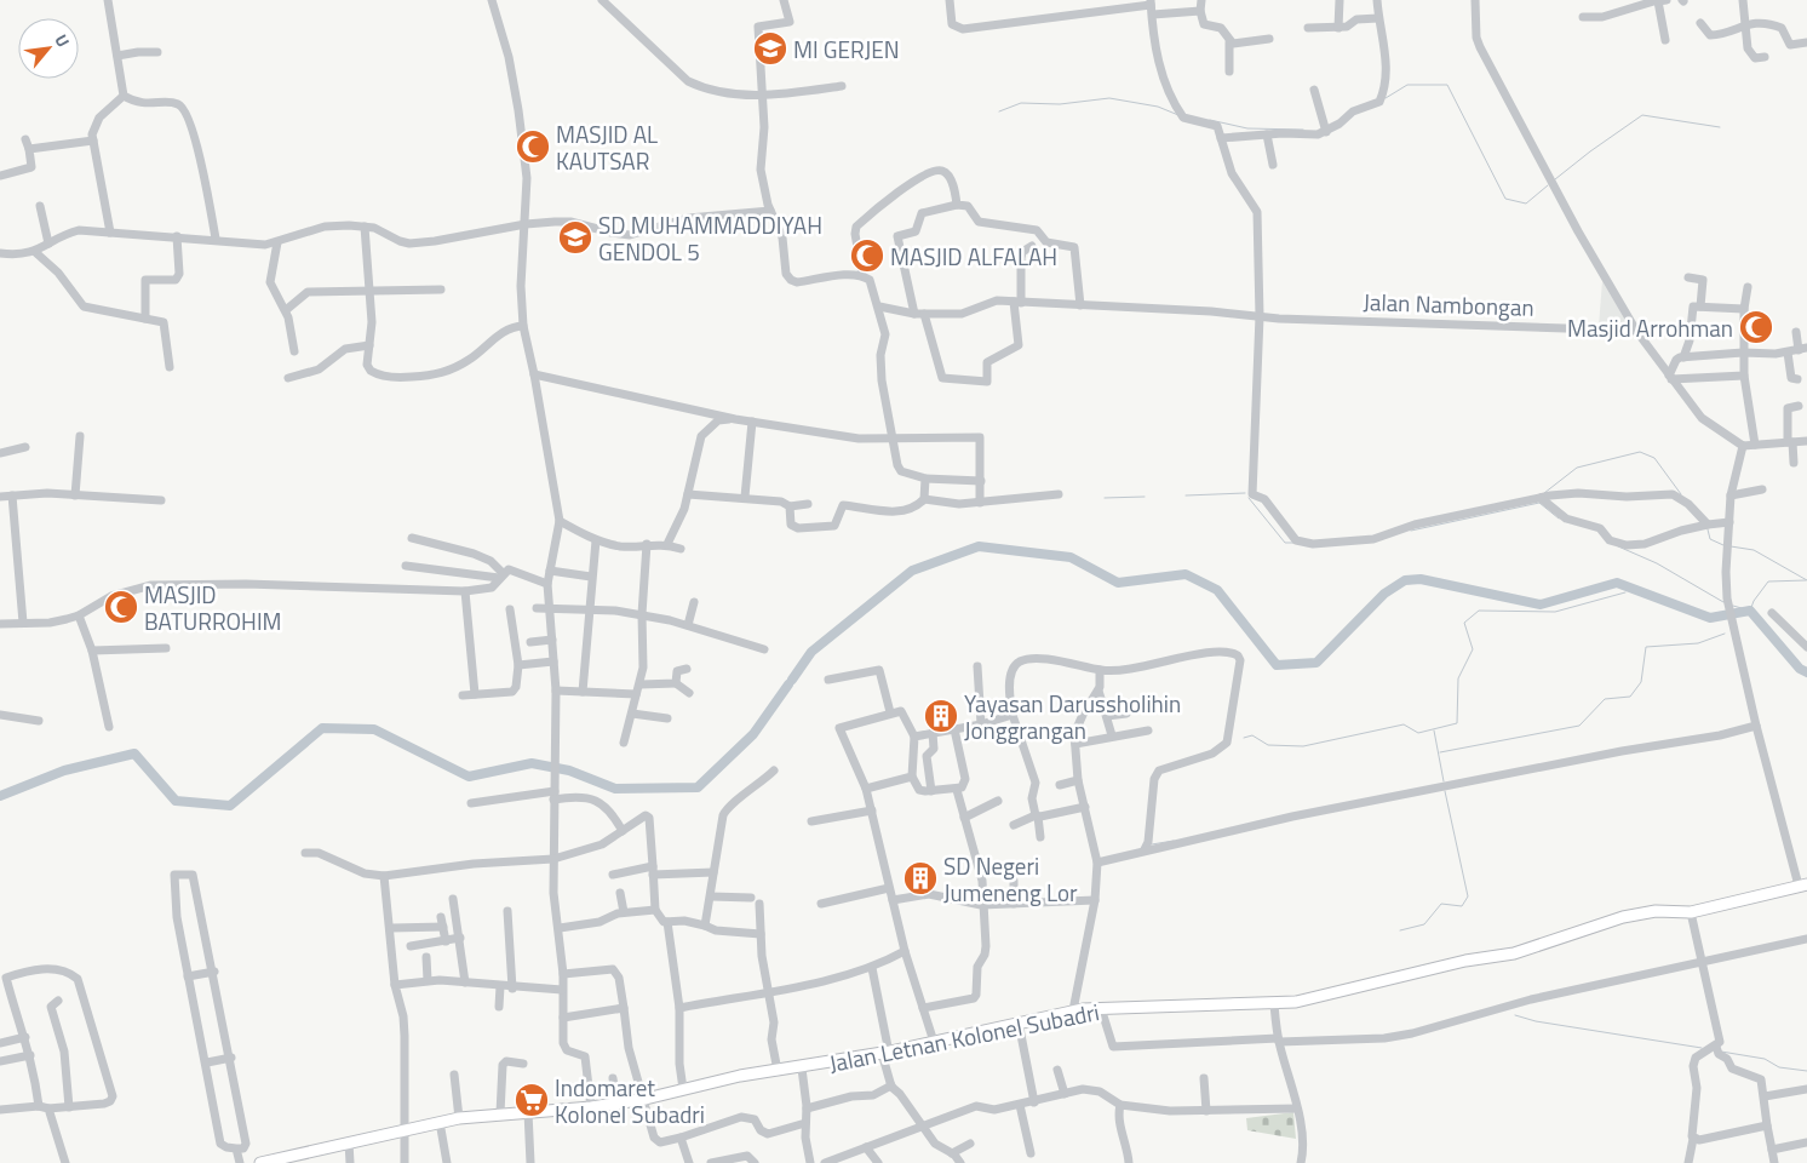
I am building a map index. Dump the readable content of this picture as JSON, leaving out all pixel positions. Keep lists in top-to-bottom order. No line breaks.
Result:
{"streets":{"main road":["Jalan Letnan Kolonel Subadri"],"street":["Jalan Nambongan"]},"places":{"school or university":["MI GERJEN","SD MUHAMMADDIYAH GENDOL 5"],"mosque":["MASJID AL KAUTSAR","MASJID ALFALAH","Masjid Arrohman","MASJID BATURROHIM"],"building":["Yayasan Darussholihin Jonggrangan","SD Negeri Jumeneng Lor"],"supermarket":["Indomaret Kolonel Subadri"]},"north":"top right"}
